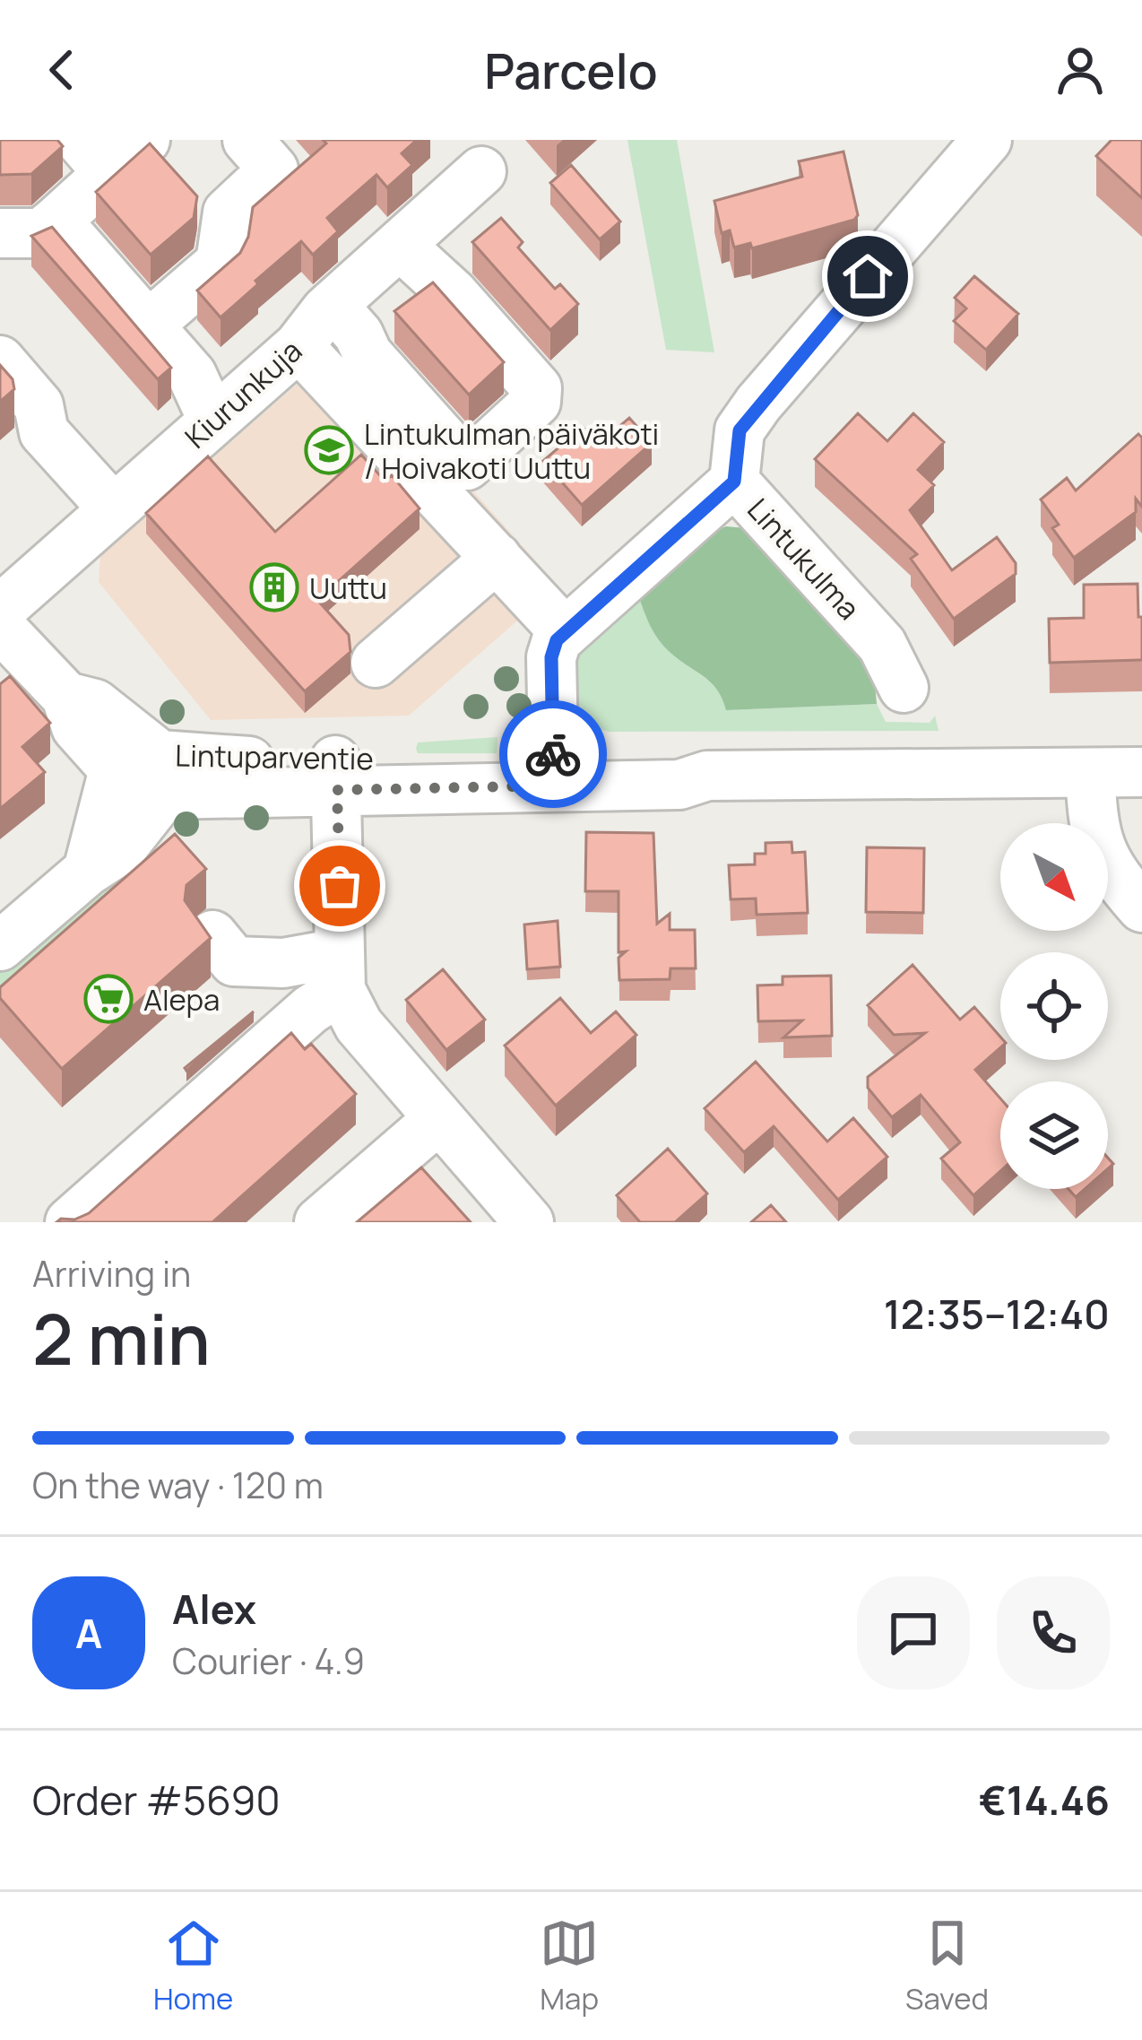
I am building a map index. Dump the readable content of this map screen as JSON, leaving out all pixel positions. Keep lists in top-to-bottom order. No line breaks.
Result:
{"streets":{"street":["Kiurunkuja","Lintukulma","Lintuparventie"]},"places":{"school or university":["Lintukulman päiväkoti / Hoivakoti Uuttu"],"building":["Uuttu"],"supermarket":["Alepa"]},"north":"bottom right","page":{"header":"Parcelo","heading":["2 min","Arriving in","12:35–12:40"],"panel":["Alex","Courier · 4.9","Order #5690","€14.46"],"bar":"On the way · 120 m","round":"A","tabs":["Home","Map","Saved"]}}
